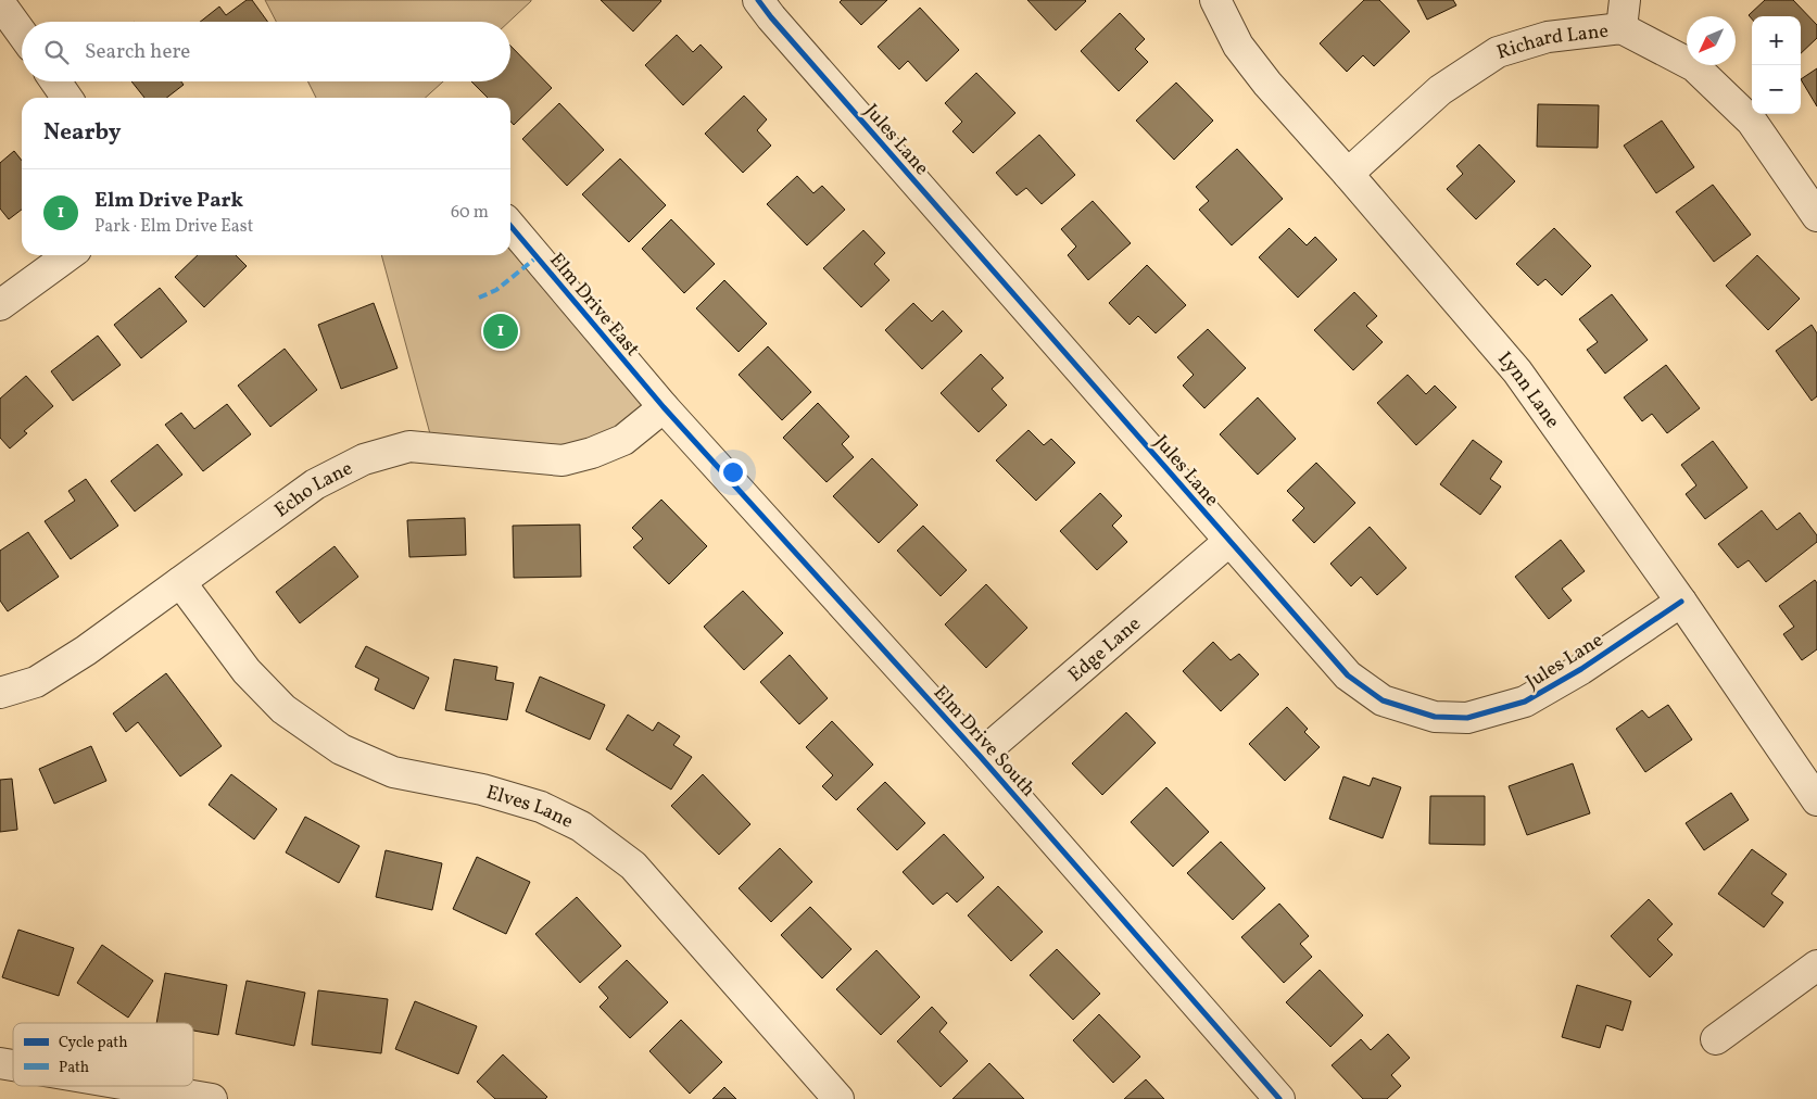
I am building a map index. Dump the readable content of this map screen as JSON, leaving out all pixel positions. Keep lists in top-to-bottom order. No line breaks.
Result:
{"streets":{"street":["Richard Lane","Jules Lane","Elm Drive East","Lynn Lane","Echo Lane","Edge Lane","Elm Drive South","Elves Lane"]},"crossings":[["Richard Lane","Lynn Lane"],["Jules Lane","Lynn Lane"],["Jules Lane","Edge Lane"],["Elm Drive East","Echo Lane"],["Elm Drive East","Elm Drive South"],["Echo Lane","Elm Drive South"],["Echo Lane","Elves Lane"],["Edge Lane","Elm Drive South"]],"legend":["Cycle path","Path"],"north":"bottom left","page":{"map_buttons":["+","−"],"search":"Search here","heading":"Nearby","list":[{"mark":"1","name":"Elm Drive Park","note":"Park · Elm Drive East","value":"60 m"}],"pins":"1"}}
